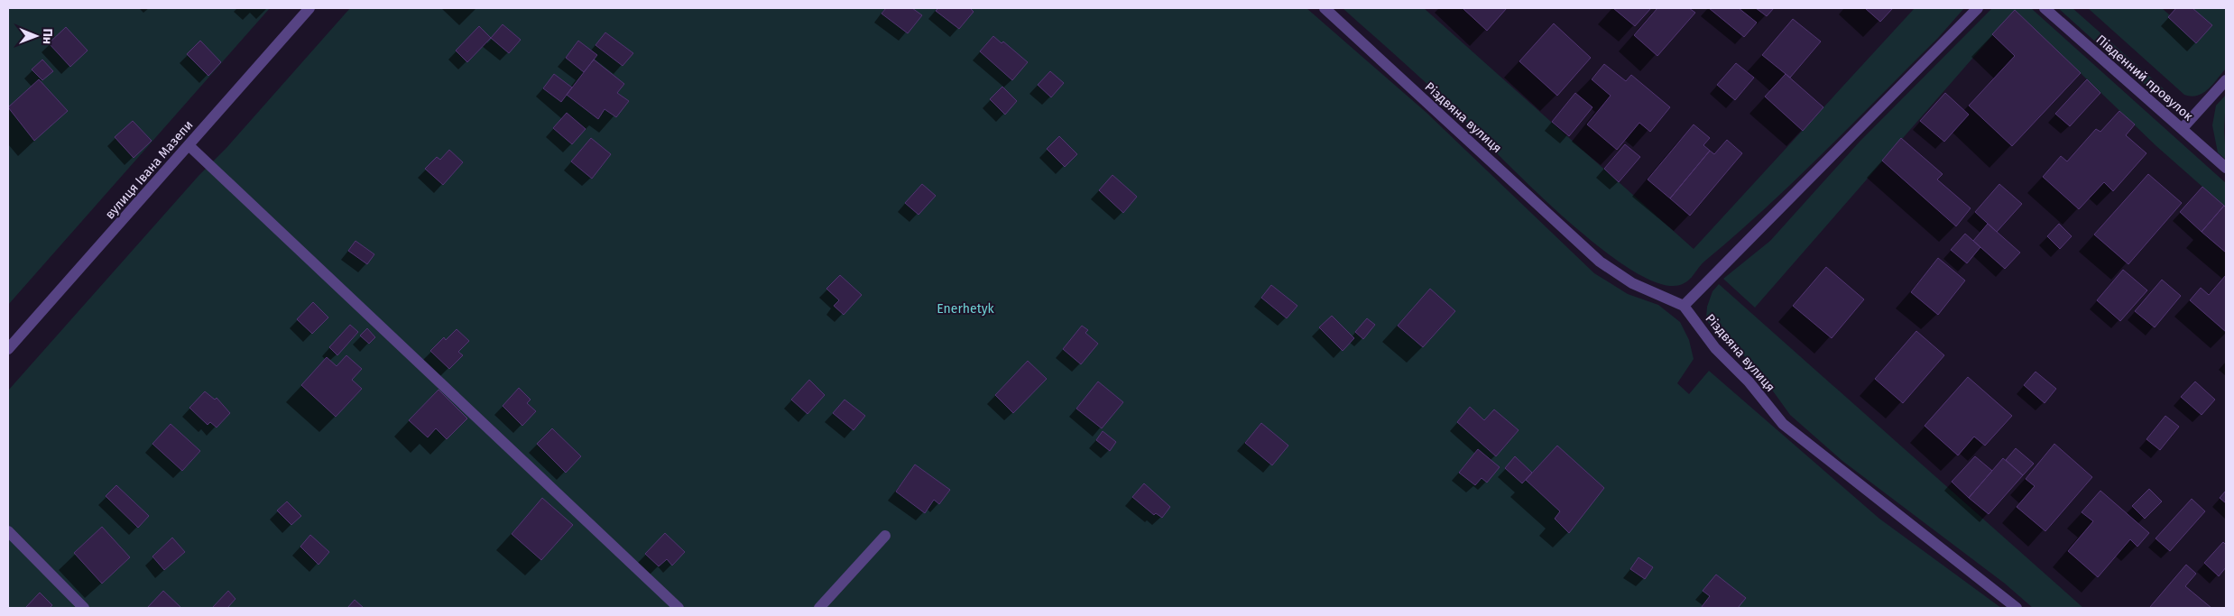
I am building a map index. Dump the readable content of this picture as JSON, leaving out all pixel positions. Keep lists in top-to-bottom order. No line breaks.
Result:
{"streets":{"street":["Південний провулок","Різдвяна вулиця","вулиця Івана Мазепи"]},"parks":["Enerhetyk"],"north":"right"}
